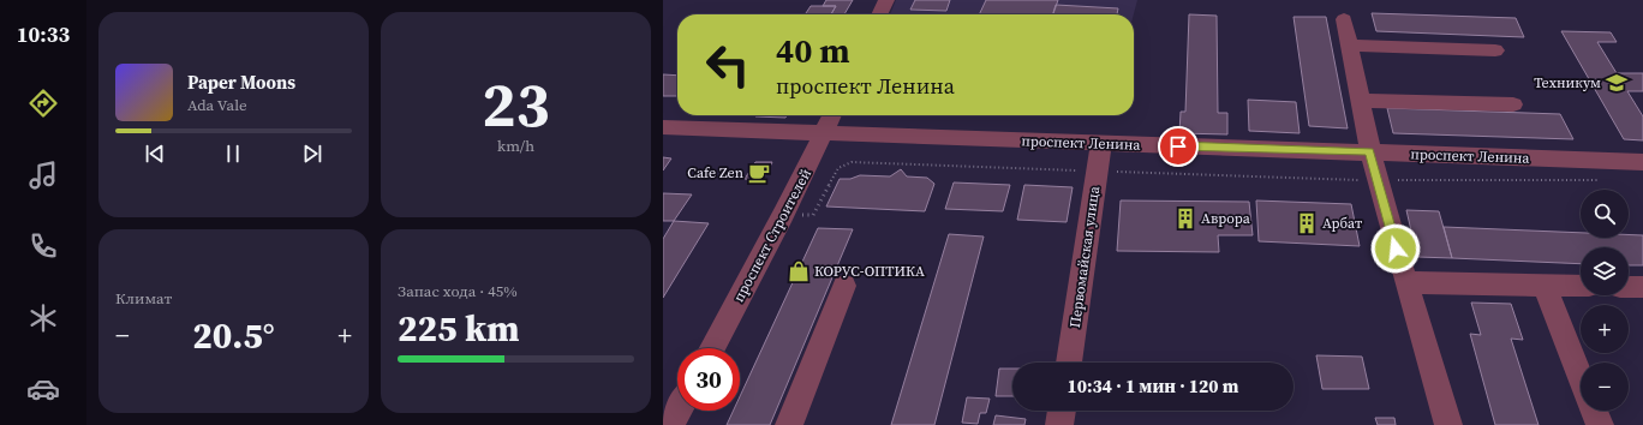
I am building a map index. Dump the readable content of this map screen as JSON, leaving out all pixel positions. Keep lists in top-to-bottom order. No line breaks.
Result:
{"streets":{"street":["проспект Ленина","проспект Строителей","Первомайская улица"]},"crossings":[["проспект Ленина","проспект Строителей"],["проспект Ленина","Первомайская улица"]],"places":{"school or university":["Техникум"],"cafe":["Cafe Zen"],"building":["Аврора","Арбат"],"shop":["КОРУС-ОПТИКА"]},"page":{"tabs":"10:33","tile":[["23","km/h"],"Климат",["Запас хода · 45%","225 km"]],"turn":["40 m","проспект Ленина"],"song":["Paper Moons","Ada Vale"],"map_buttons":["+","−"],"heat":["−","20.5°","+"],"limit":"30","trip":"10:34 · 1 мин · 120 m"}}
